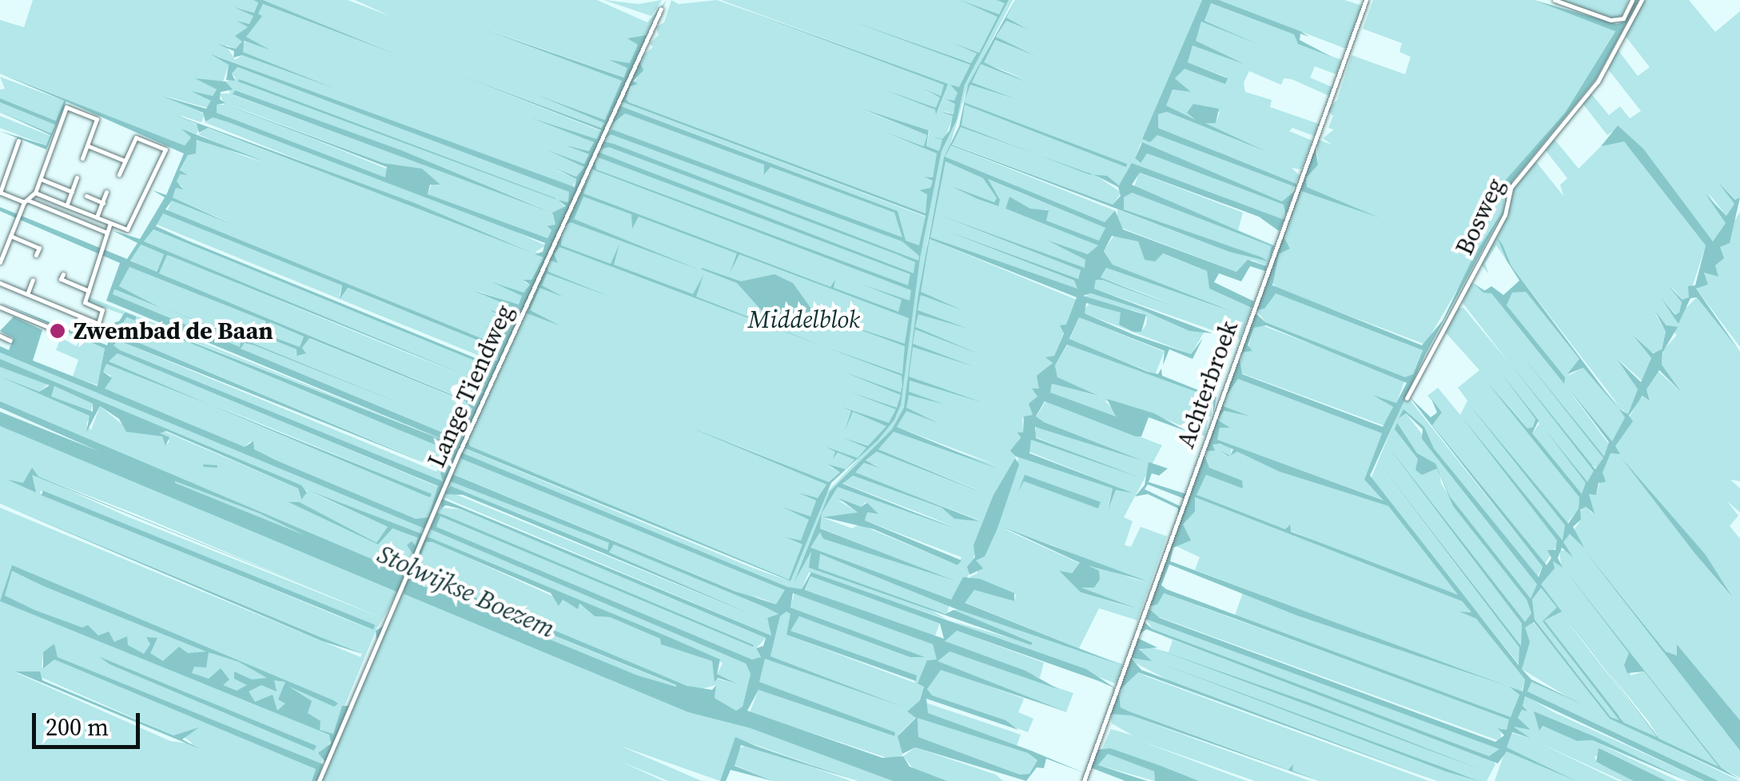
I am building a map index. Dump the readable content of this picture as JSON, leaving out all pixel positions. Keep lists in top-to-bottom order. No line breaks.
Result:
{"streets":{"street":["Bosweg","Achterbroek","Lange Tiendweg"]},"water":["Stolwijkse Boezem"],"parks":["Middelblok"],"places":["Zwembad de Baan"],"scale_bar":"200 m"}
